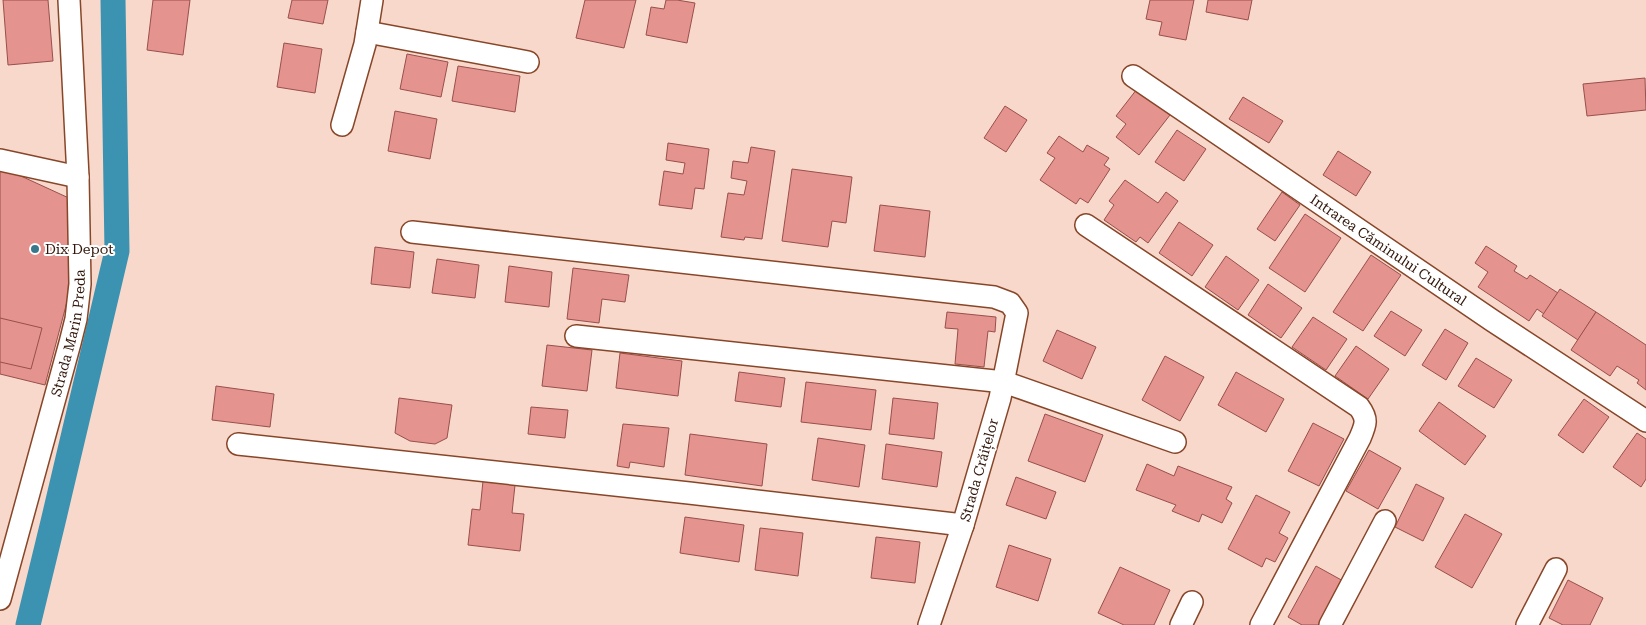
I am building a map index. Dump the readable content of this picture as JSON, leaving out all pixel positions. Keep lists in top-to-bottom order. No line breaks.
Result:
{"streets":{"street":["Intrarea Căminului Cultural","Strada Marin Preda","Strada Crăițelor"]},"places":["Dix Depot"]}
